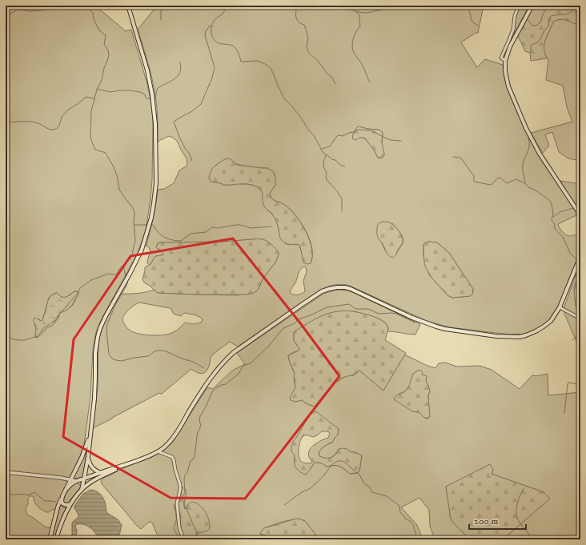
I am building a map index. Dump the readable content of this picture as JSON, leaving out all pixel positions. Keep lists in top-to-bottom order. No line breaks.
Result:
{"scale_bar":"200 m"}
